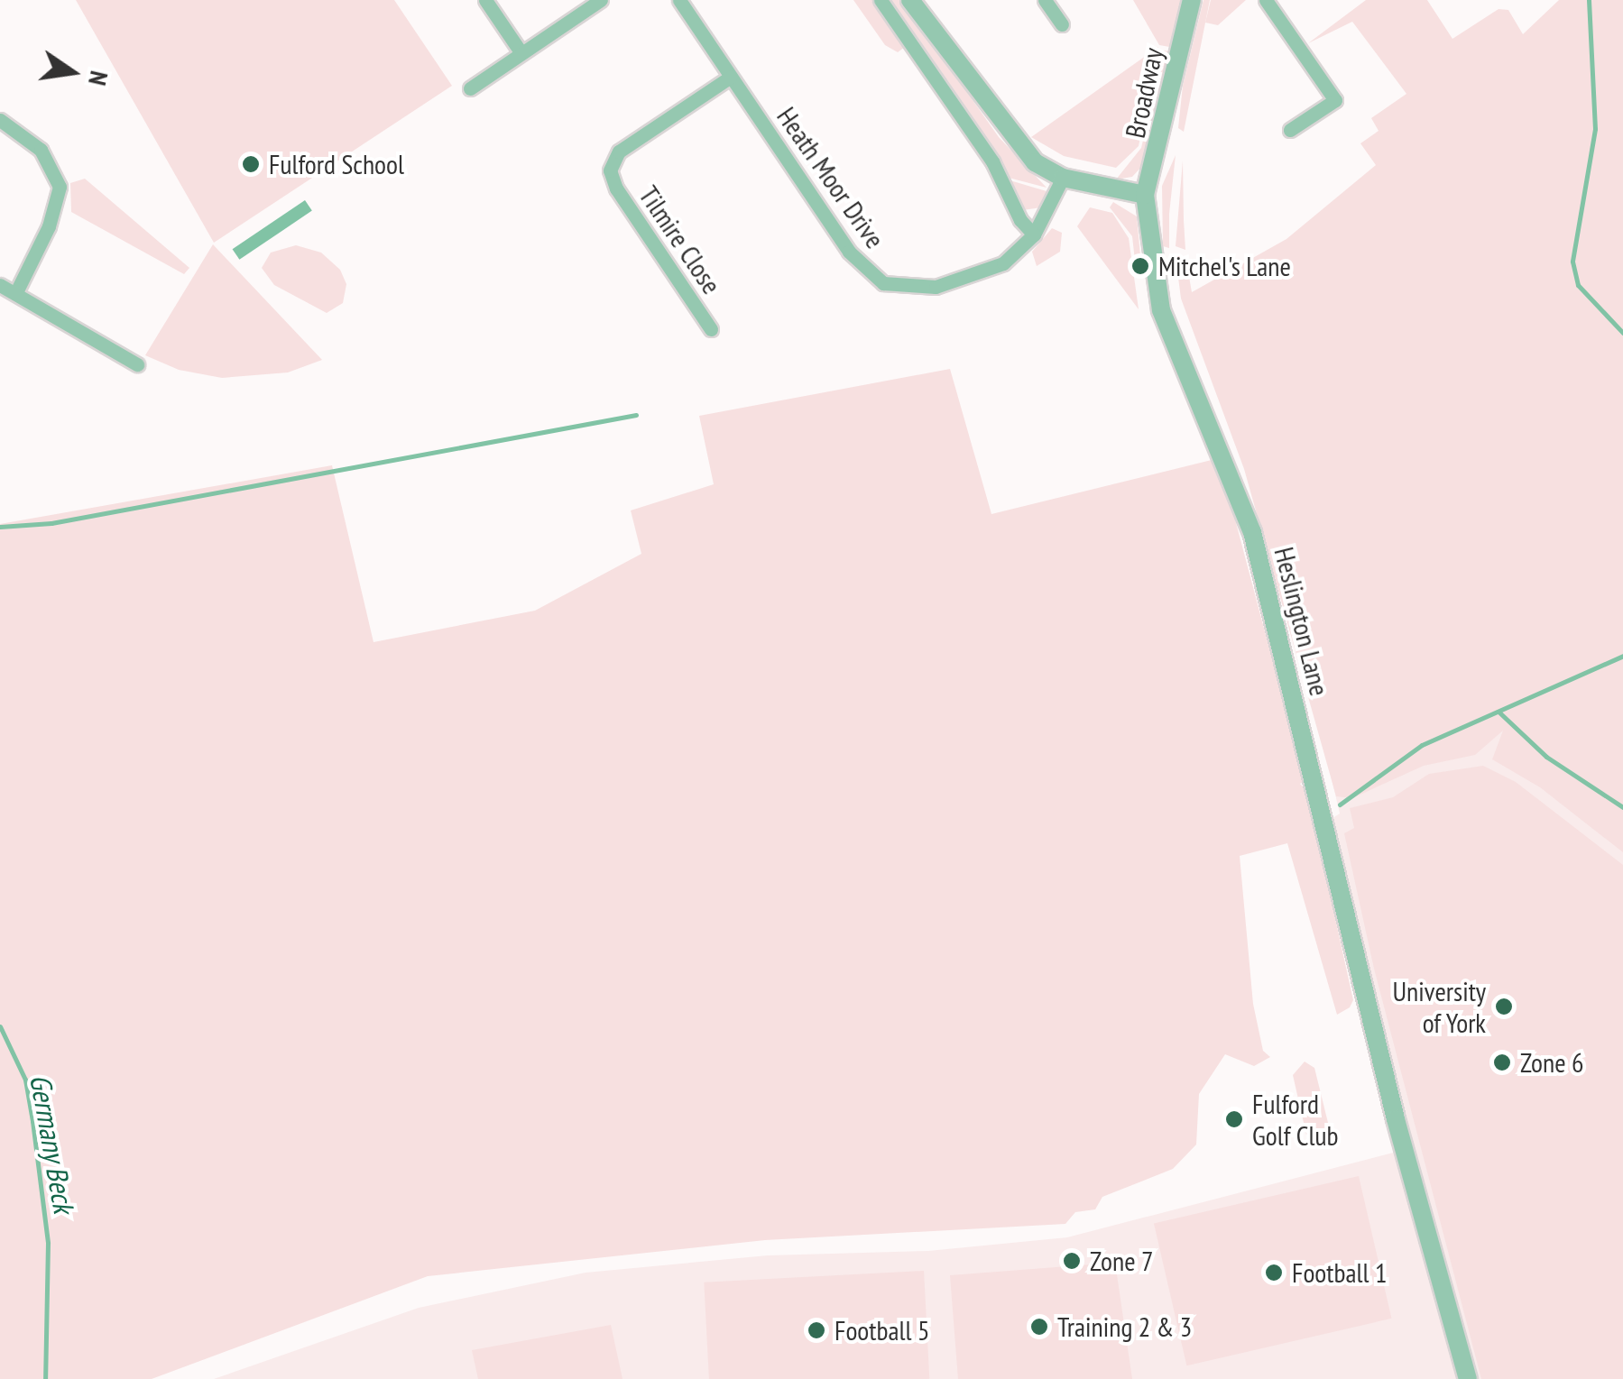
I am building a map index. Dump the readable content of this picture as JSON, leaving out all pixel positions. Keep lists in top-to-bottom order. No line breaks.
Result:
{"streets":{"street":["Broadway","Heath Moor Drive","Tilmire Close","Heslington Lane"]},"crossings":[["Broadway","Heslington Lane"],["Heath Moor Drive","Tilmire Close"]],"water":["Germany Beck"],"places":["Fulford School","Mitchel's Lane","University of York","Zone 6","Fulford Golf Club","Zone 7","Football 1","Training 2 & 3","Football 5"],"north":"right"}
